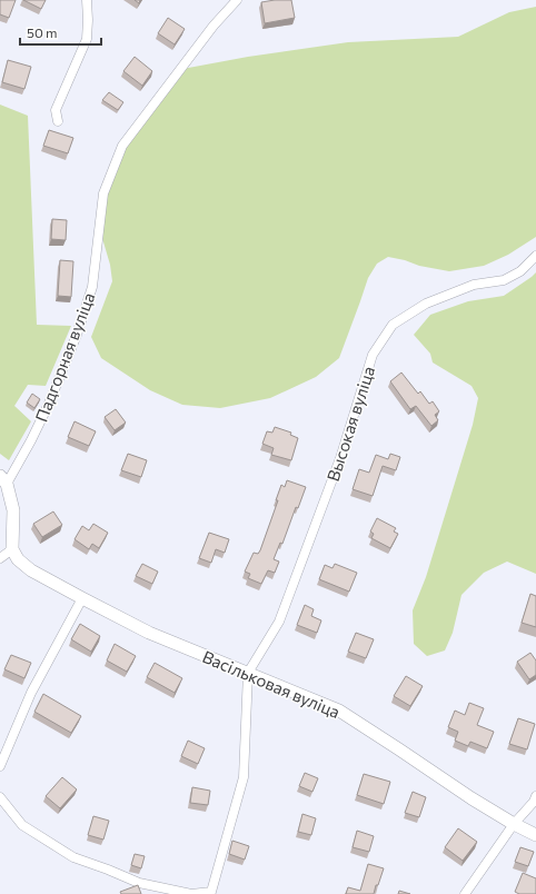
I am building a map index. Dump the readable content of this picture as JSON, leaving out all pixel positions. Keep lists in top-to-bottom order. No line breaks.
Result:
{"streets":{"street":["Падгорная вуліца","Высокая вуліца","Васільковая вуліца"]},"crossings":[["Высокая вуліца","Васільковая вуліца"]],"scale_bar":"50 m"}
